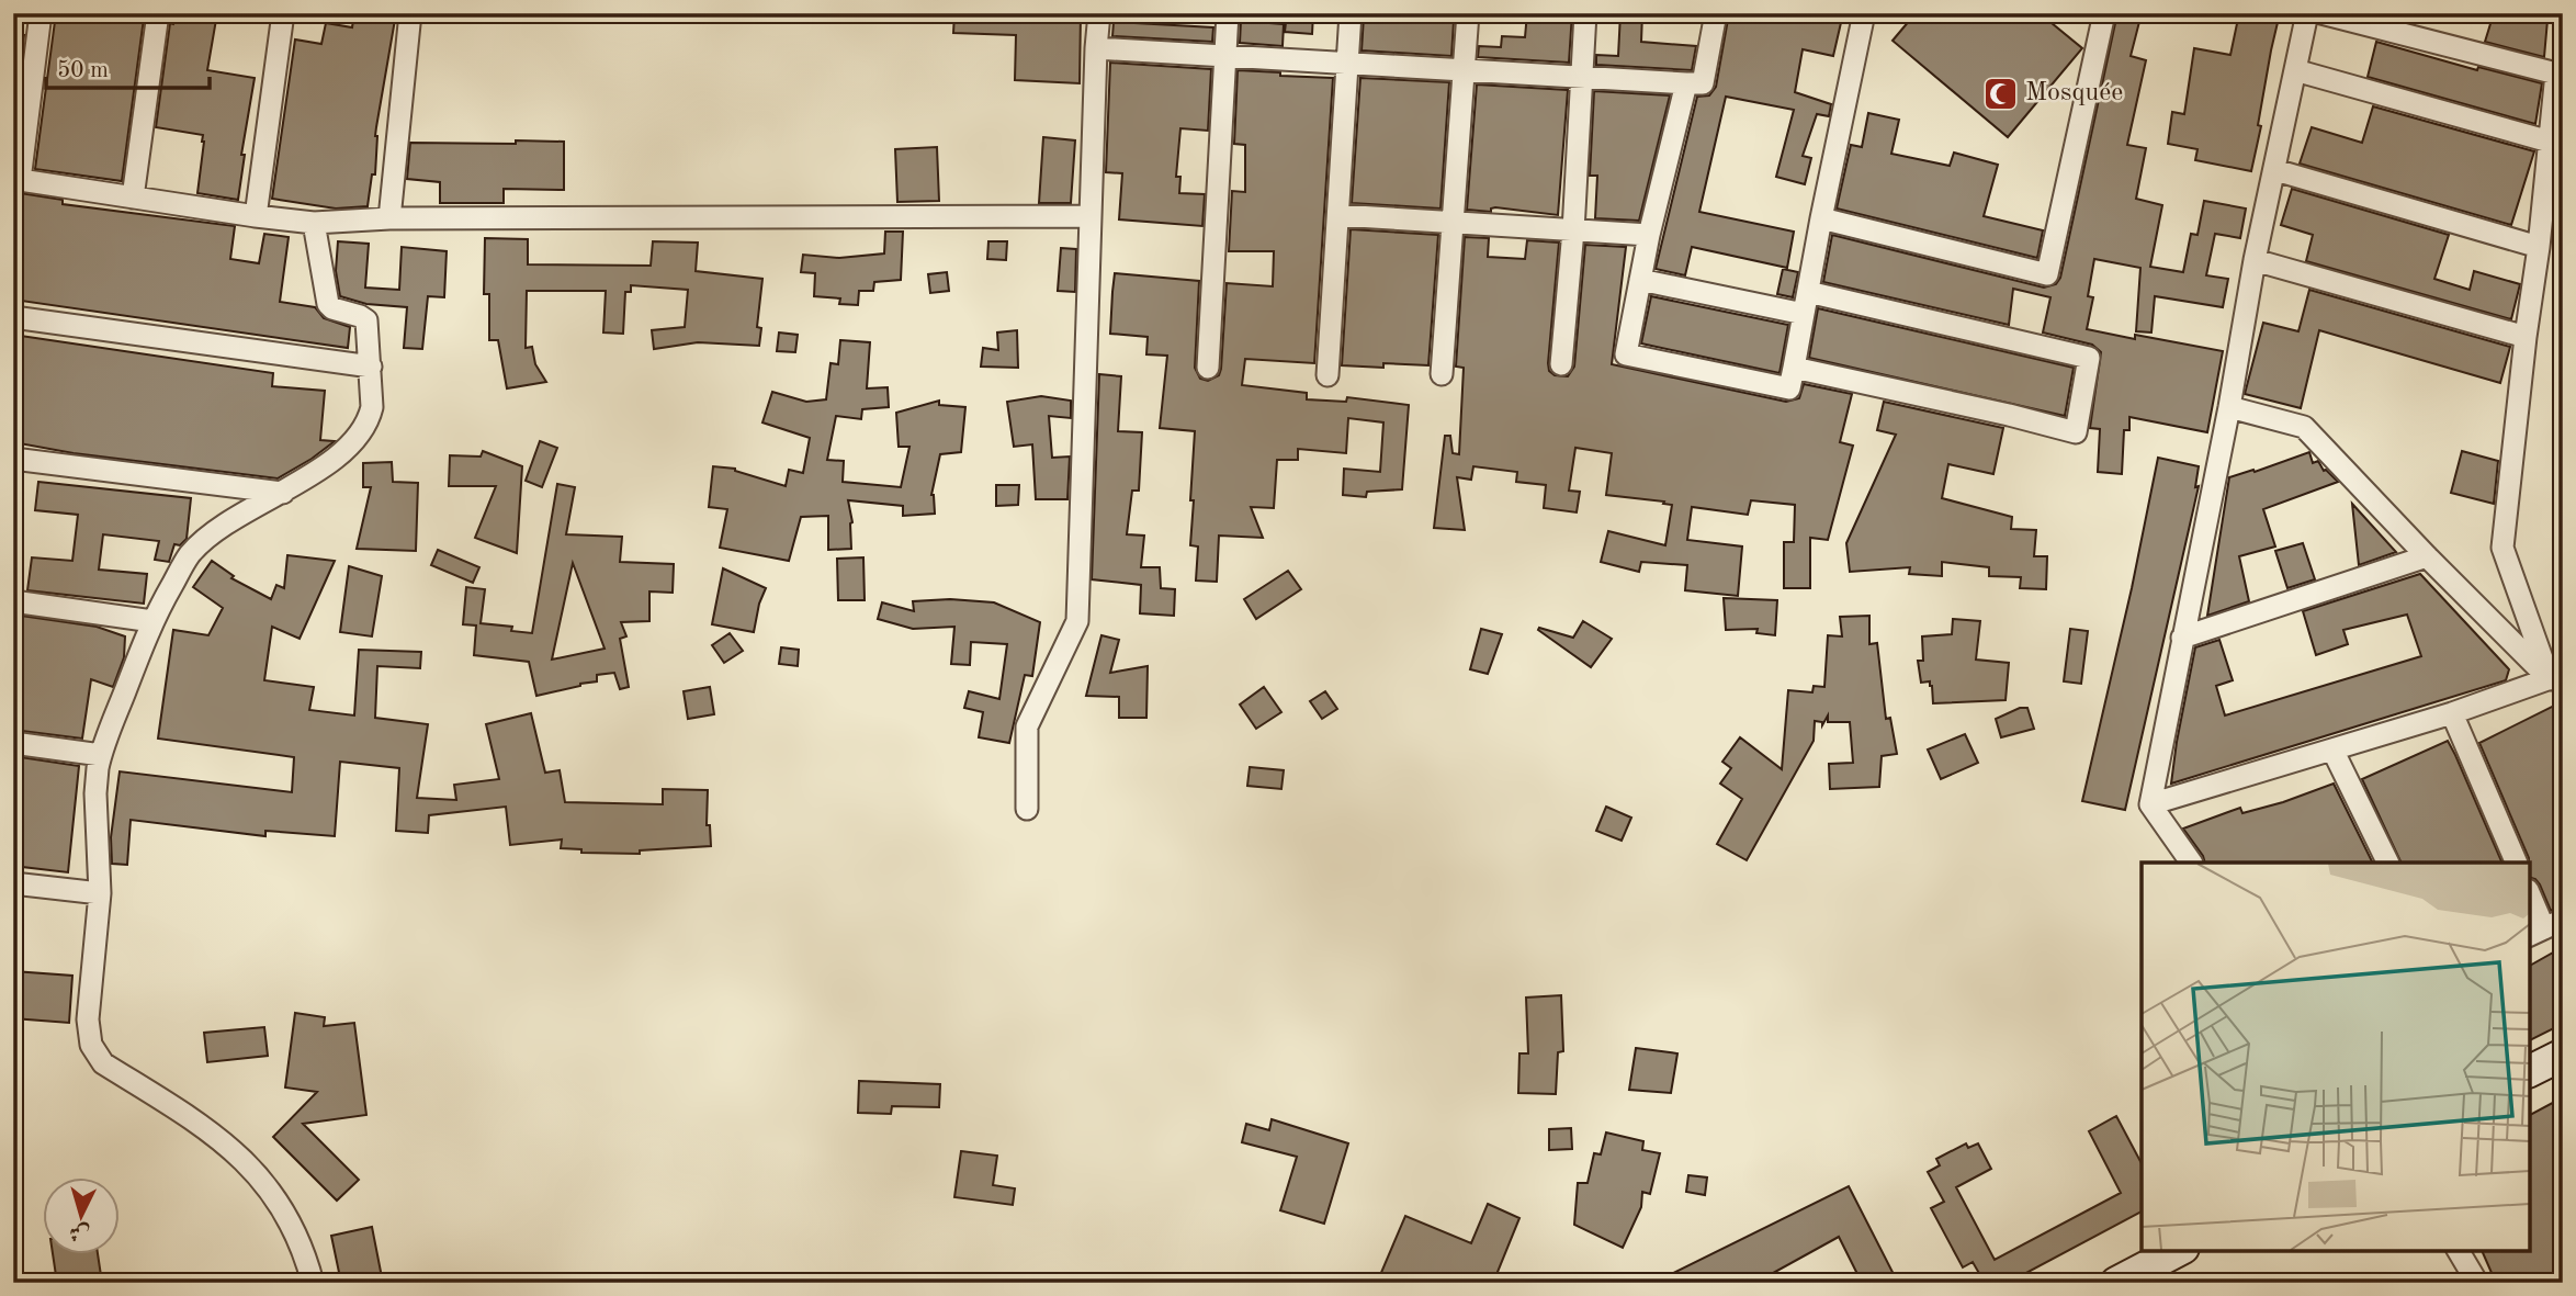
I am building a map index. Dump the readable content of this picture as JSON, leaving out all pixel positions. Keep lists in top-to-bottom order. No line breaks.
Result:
{"places":{"mosque":["Mosquée"]},"scale_bar":"50 m","north":"bottom"}
